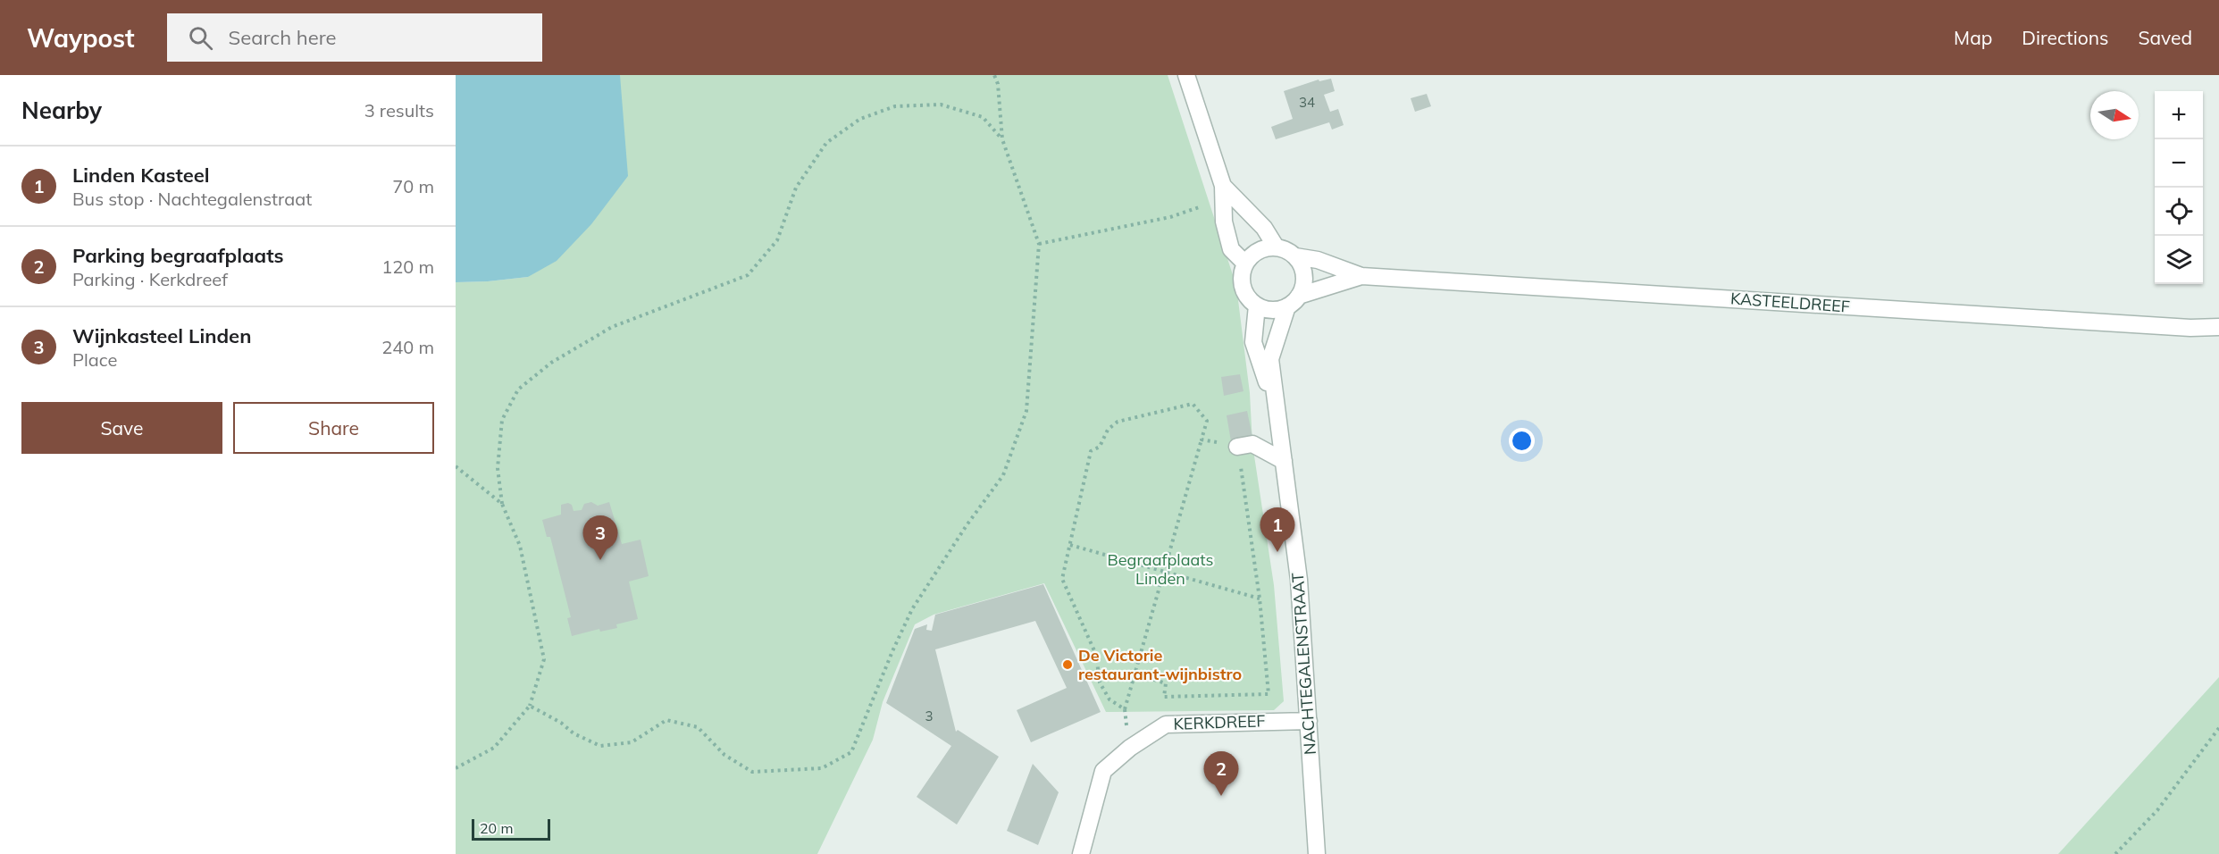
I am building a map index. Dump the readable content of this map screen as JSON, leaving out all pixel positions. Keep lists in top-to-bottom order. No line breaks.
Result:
{"streets":{"street":["KASTEELDREEF","NACHTEGALENSTRAAT","KERKDREEF"]},"crossings":[["KASTEELDREEF","NACHTEGALENSTRAAT"],["NACHTEGALENSTRAAT","KERKDREEF"]],"parks":["Begraafplaats Linden"],"places":["De Victorie restaurant-wijnbistro"],"house_numbers":["34","3"],"scale_bar":"20 m","north":"right","page":{"header":"Waypost","search":"Search here","nav":["Map","Directions","Saved"],"heading":["Nearby","3 results"],"map_buttons":["+","−"],"list":[{"mark":"1","name":"Linden Kasteel","note":"Bus stop · Nachtegalenstraat","value":"70 m"},{"mark":"2","name":"Parking begraafplaats","note":"Parking · Kerkdreef","value":"120 m"},{"mark":"3","name":"Wijnkasteel Linden","note":"Place","value":"240 m"}],"buttons":["Save","Share"],"pins":["1","3","2"],"scale":"20 m"}}
